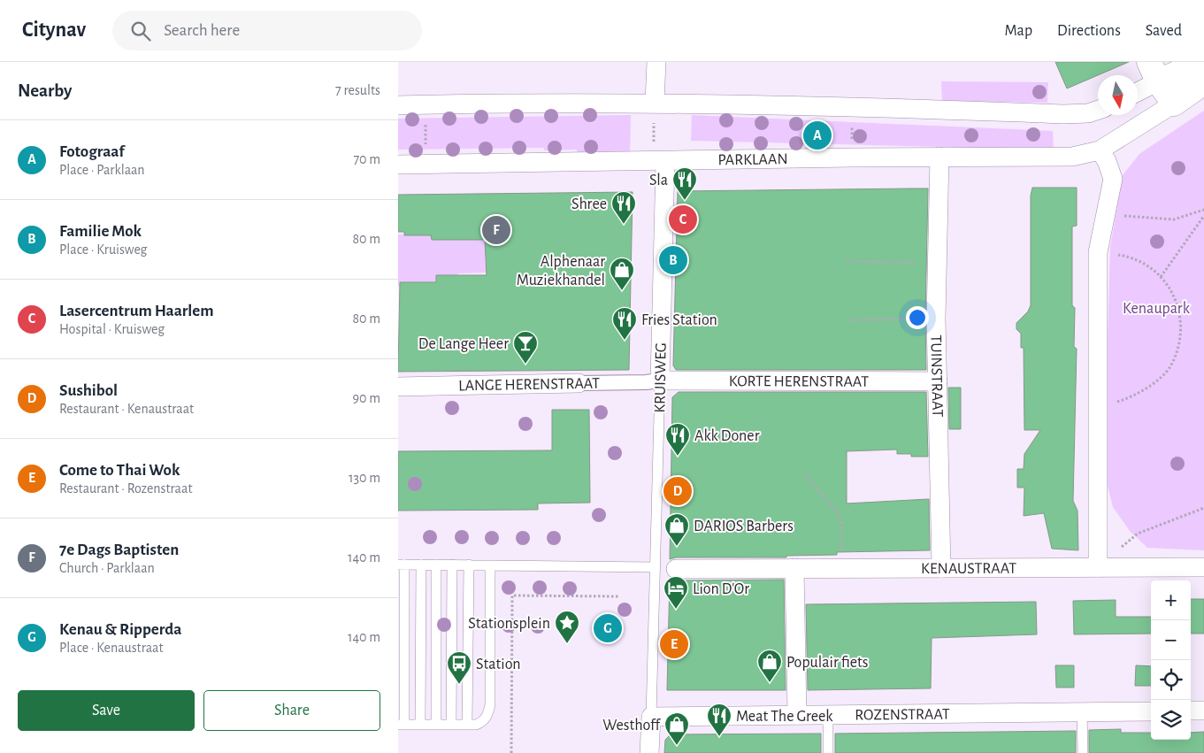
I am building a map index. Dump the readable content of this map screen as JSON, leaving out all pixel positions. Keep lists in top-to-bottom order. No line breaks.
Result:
{"streets":{"street":["PARKLAAN","TUINSTRAAT","KRUISWEG","KORTE HERENSTRAAT","LANGE HERENSTRAAT","KENAUSTRAAT","ROZENSTRAAT"]},"crossings":[["PARKLAAN","TUINSTRAAT"],["PARKLAAN","KRUISWEG"],["TUINSTRAAT","KORTE HERENSTRAAT"],["TUINSTRAAT","KENAUSTRAAT"],["KRUISWEG","KORTE HERENSTRAAT"],["KRUISWEG","LANGE HERENSTRAAT"],["KRUISWEG","ROZENSTRAAT"],["KORTE HERENSTRAAT","LANGE HERENSTRAAT"]],"parks":["Kenaupark"],"places":{"restaurant":["Sla","Shree","Fries Station","Akk Doner","Meat The Greek"],"shop":["Alphenaar Muziekhandel","DARIOS Barbers","Populair fiets","Westhoff"],"bar":["De Lange Heer"],"hotel":["Lion D'Or"],"place":["Stationsplein"],"bus stop":["Station"]},"north":"bottom","page":{"header":"Citynav","search":"Search here","nav":["Map","Directions","Saved"],"heading":["Nearby","7 results"],"list":[{"mark":"A","name":"Fotograaf","note":"Place · Parklaan","value":"70 m"},{"mark":"B","name":"Familie Mok","note":"Place · Kruisweg","value":"80 m"},{"mark":"C","name":"Lasercentrum Haarlem","note":"Hospital · Kruisweg","value":"80 m"},{"mark":"D","name":"Sushibol","note":"Restaurant · Kenaustraat","value":"90 m"},{"mark":"E","name":"Come to Thai Wok","note":"Restaurant · Rozenstraat","value":"130 m"},{"mark":"F","name":"7e Dags Baptisten","note":"Church · Parklaan","value":"140 m"},{"mark":"G","name":"Kenau & Ripperda","note":"Place · Kenaustraat","value":"140 m"}],"pins":["A","C","F","B","D","G","E"],"map_buttons":["+","−"],"buttons":["Save","Share"]}}
